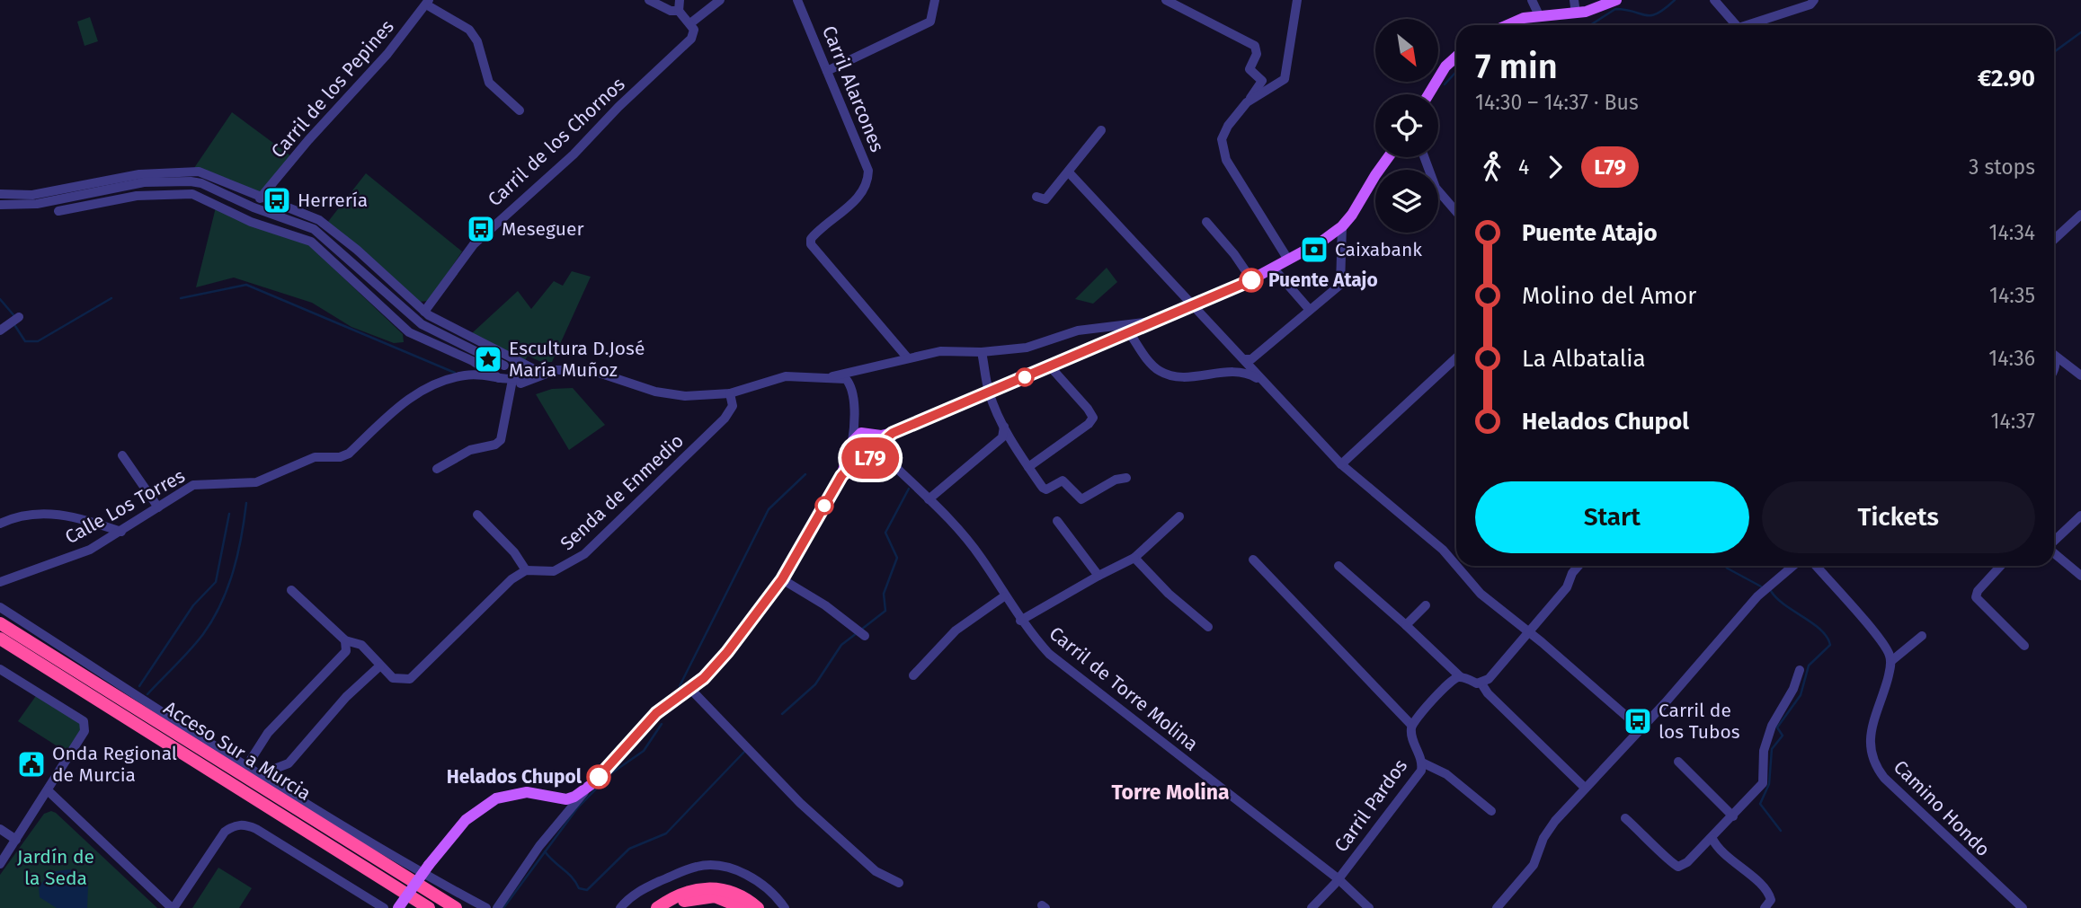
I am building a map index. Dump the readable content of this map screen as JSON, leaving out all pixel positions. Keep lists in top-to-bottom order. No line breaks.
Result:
{"streets":{"highway":["Acceso Sur a Murcia"],"street":["Carril de los Pepines","Carril Alarcones","Carril de los Chornos","Senda de Enmedio","Calle Los Torres","Carril de Torre Molina","Carril Pardos","Camino Hondo"]},"crossings":[["Carril de Torre Molina","Carril Pardos"]],"districts":["Torre Molina"],"parks":["Jardín de la Seda"],"places":{"bus stop":["Herrería","Meseguer","Carril de los Tubos"],"bank":["Caixabank"],"other":["Puente Atajo","Helados Chupol"],"place":["Escultura D.José María Muñoz"],"public building":["Onda Regional de Murcia"]},"lines":["bus line L79"],"north":"bottom right","page":{"on_map":"L79","heading":["7 min","14:30 – 14:37 · Bus","€2.90"],"legs":["4","L79","3 stops"],"list":[{"name":"Puente Atajo","value":"14:34"},{"name":"Molino del Amor","value":"14:35"},{"name":"La Albatalia","value":"14:36"},{"name":"Helados Chupol","value":"14:37"}],"buttons":["Start","Tickets"]}}
